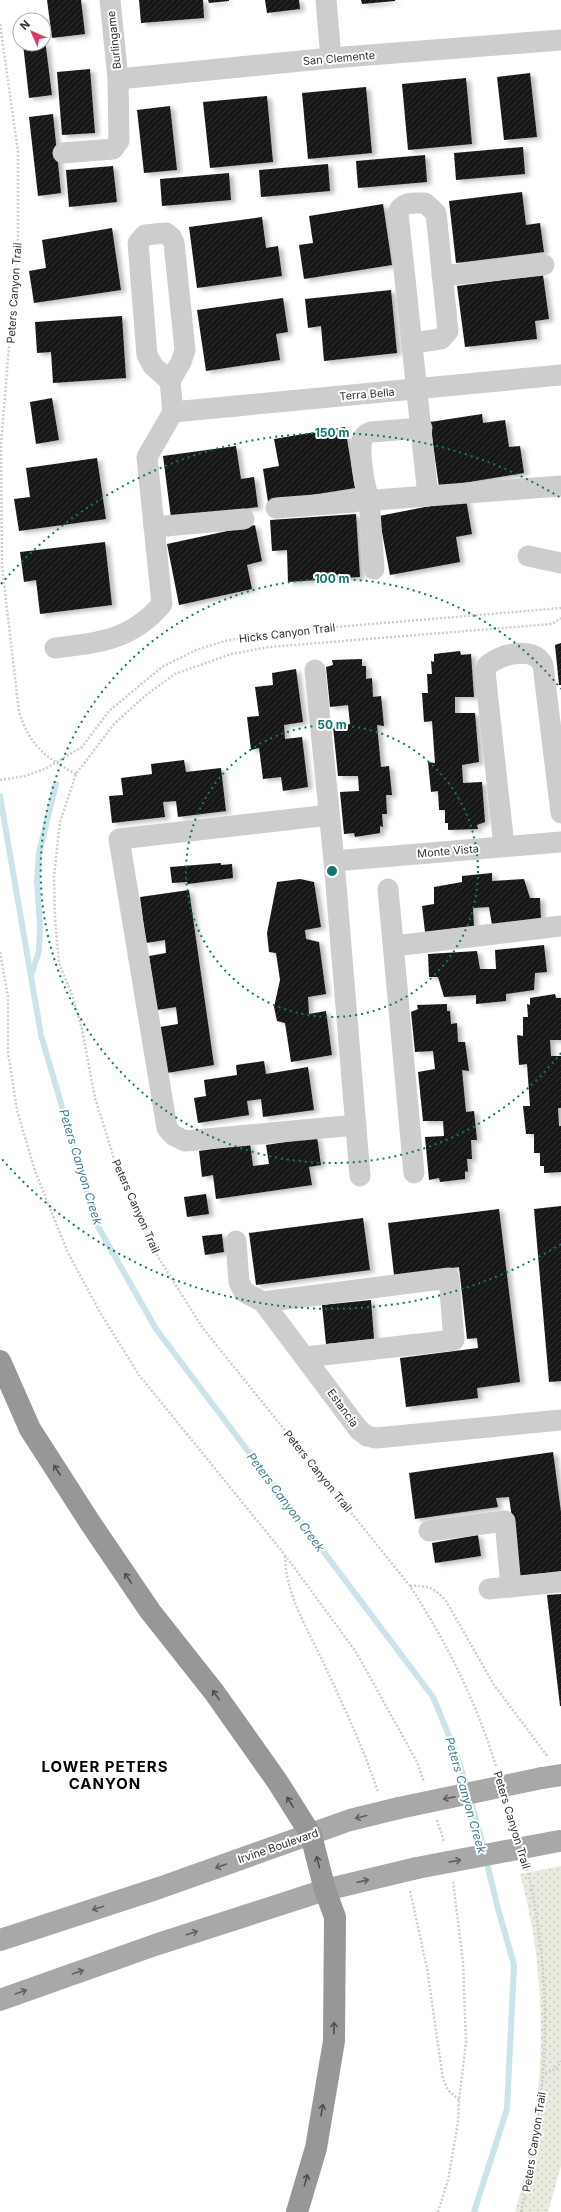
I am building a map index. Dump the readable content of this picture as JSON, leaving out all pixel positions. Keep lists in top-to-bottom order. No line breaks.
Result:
{"streets":{"main road":["Irvine Boulevard"],"street":["Burlingame","San Clemente","Terra Bella","Monte Vista","Estancia"],"path":["Peters Canyon Trail","Hicks Canyon Trail"]},"crossings":[["Burlingame","San Clemente"],["Peters Canyon Trail","Hicks Canyon Trail"]],"districts":["LOWER PETERS CANYON"],"water":["Peters Canyon Creek"],"north":"top left","rings":["150 m","100 m","50 m"]}
